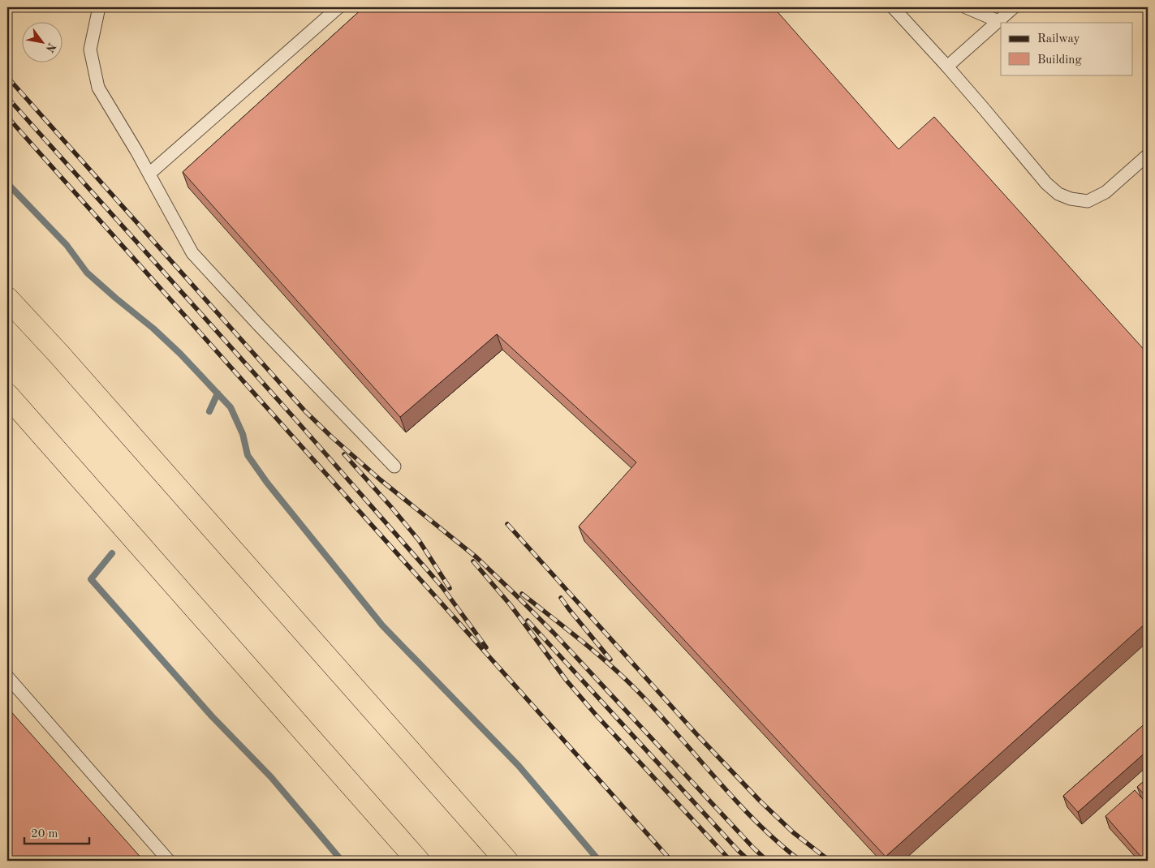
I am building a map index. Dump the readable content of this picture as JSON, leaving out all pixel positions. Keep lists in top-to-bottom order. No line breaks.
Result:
{"legend":["Railway","Building"],"scale_bar":"20 m","north":"bottom right"}
